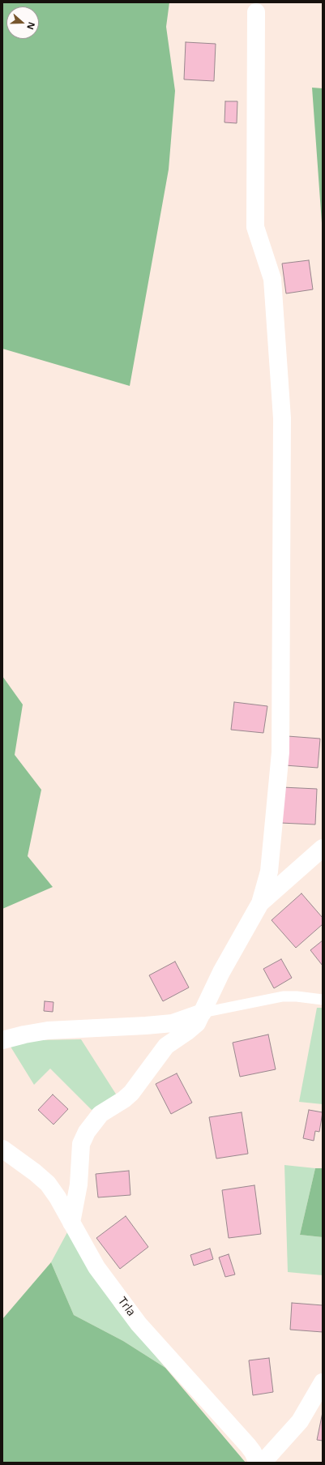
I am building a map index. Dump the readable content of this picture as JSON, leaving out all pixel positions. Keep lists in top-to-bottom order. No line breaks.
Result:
{"streets":{"street":["Trla"]},"north":"right"}
